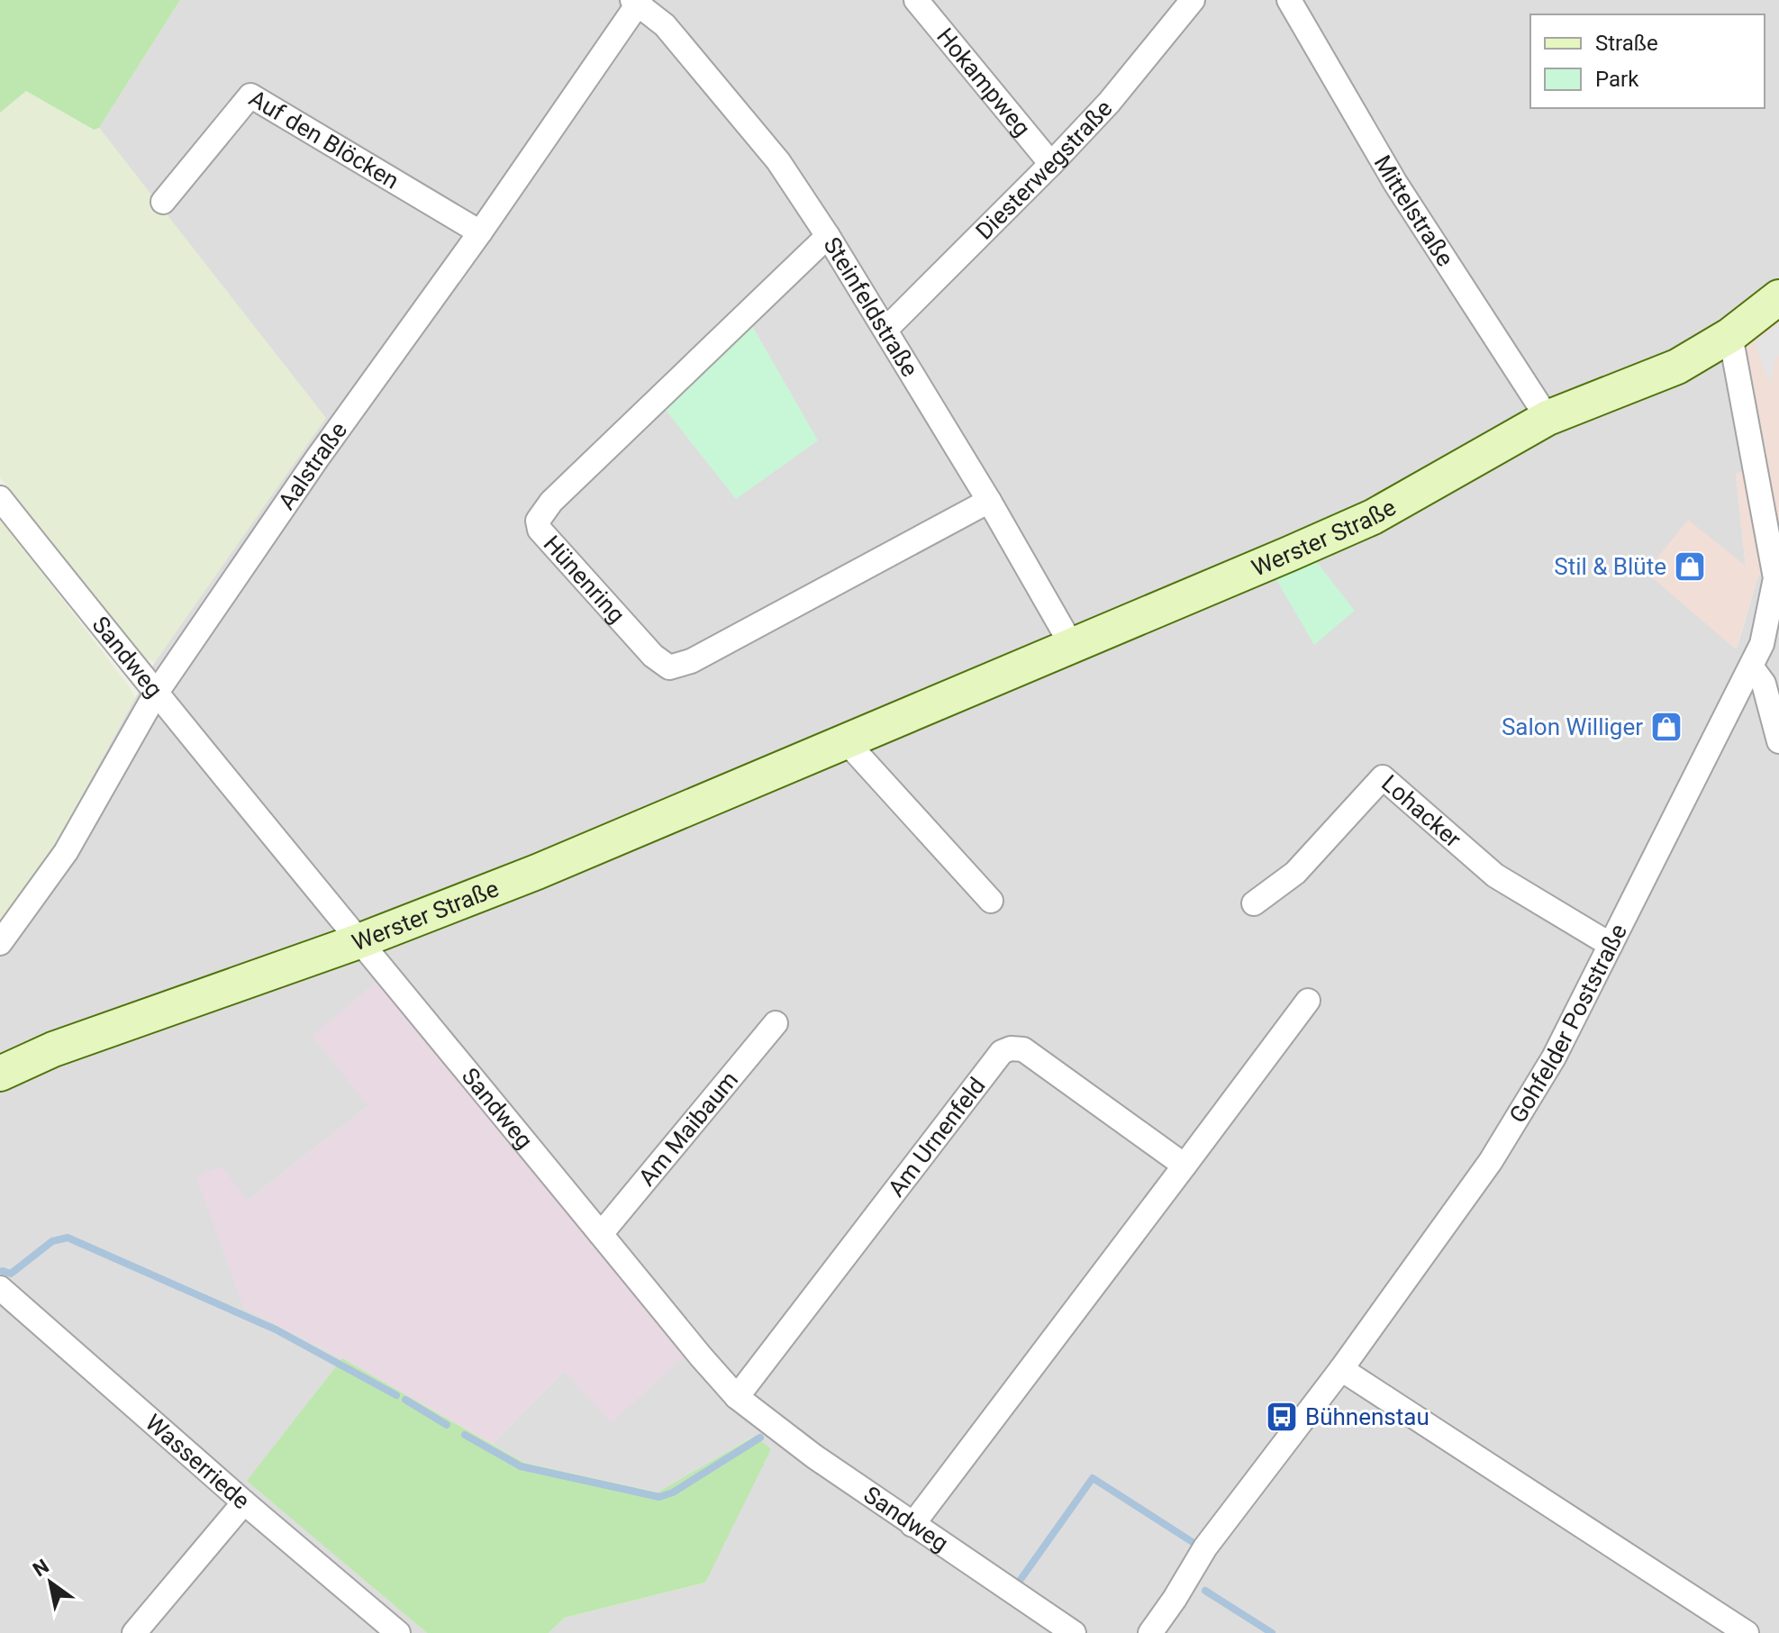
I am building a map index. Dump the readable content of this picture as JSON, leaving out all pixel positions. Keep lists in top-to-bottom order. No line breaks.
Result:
{"streets":{"main road":["Werster Straße"],"street":["Hokampweg","Auf den Blöcken","Diesterwegstraße","Mittelstraße","Steinfeldstraße","Aalstraße","Hünenring","Sandweg","Lohacker","Gohfelder Poststraße","Am Maibaum","Am Urnenfeld","Wasserriede"]},"crossings":[["Hokampweg","Diesterwegstraße"],["Auf den Blöcken","Aalstraße"],["Diesterwegstraße","Steinfeldstraße"],["Mittelstraße","Werster Straße"],["Steinfeldstraße","Aalstraße"],["Steinfeldstraße","Werster Straße"],["Steinfeldstraße","Hünenring"],["Aalstraße","Sandweg"],["Werster Straße","Sandweg"],["Werster Straße","Gohfelder Poststraße"],["Sandweg","Am Maibaum"],["Sandweg","Am Urnenfeld"],["Lohacker","Gohfelder Poststraße"]],"places":{"shop":["Stil & Blüte","Salon Williger"],"bus stop":["Bühnenstau"]},"legend":["Straße","Park"],"north":"top left"}
